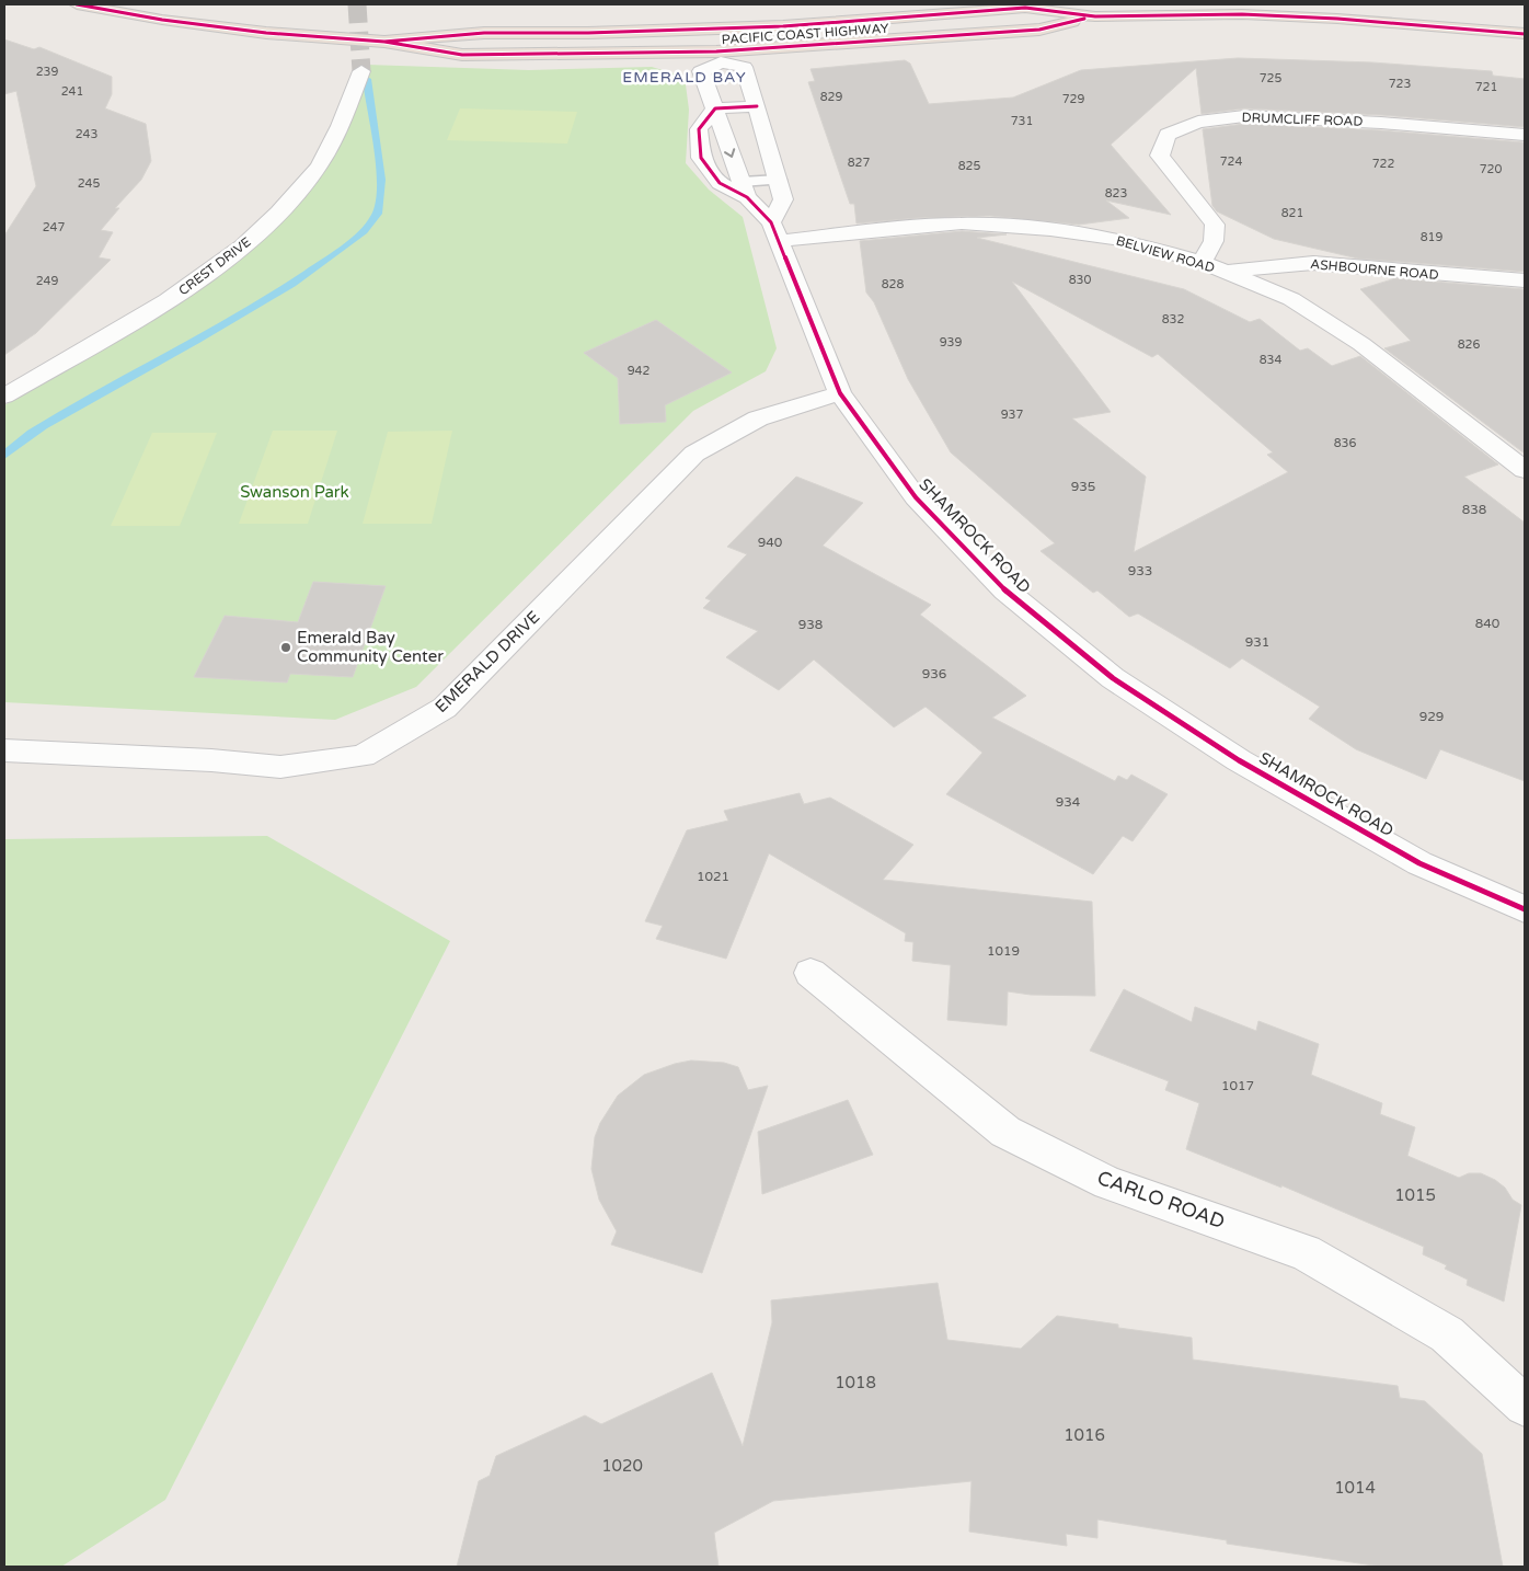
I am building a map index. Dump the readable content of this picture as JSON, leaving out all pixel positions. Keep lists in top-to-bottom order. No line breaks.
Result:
{"streets":{"highway":["PACIFIC COAST HIGHWAY"],"street":["DRUMCLIFF ROAD","BELVIEW ROAD","CREST DRIVE","ASHBOURNE ROAD","SHAMROCK ROAD","EMERALD DRIVE","CARLO ROAD"]},"crossings":[["PACIFIC COAST HIGHWAY","SHAMROCK ROAD"],["DRUMCLIFF ROAD","BELVIEW ROAD"],["BELVIEW ROAD","ASHBOURNE ROAD"],["BELVIEW ROAD","SHAMROCK ROAD"],["SHAMROCK ROAD","EMERALD DRIVE"]],"districts":["EMERALD BAY"],"parks":["Swanson Park"],"places":["Emerald Bay Community Center"],"house_numbers":["239","725","723","721","241","829","729","731","243","724","827","722","825","720","245","823","821","247","819","830","249","828","832","939","826","834","942","937","836","935","838","940","933","840","938","931","936","929","934","1021","1019","1017","1015","1018","1016","1020","1014"]}
